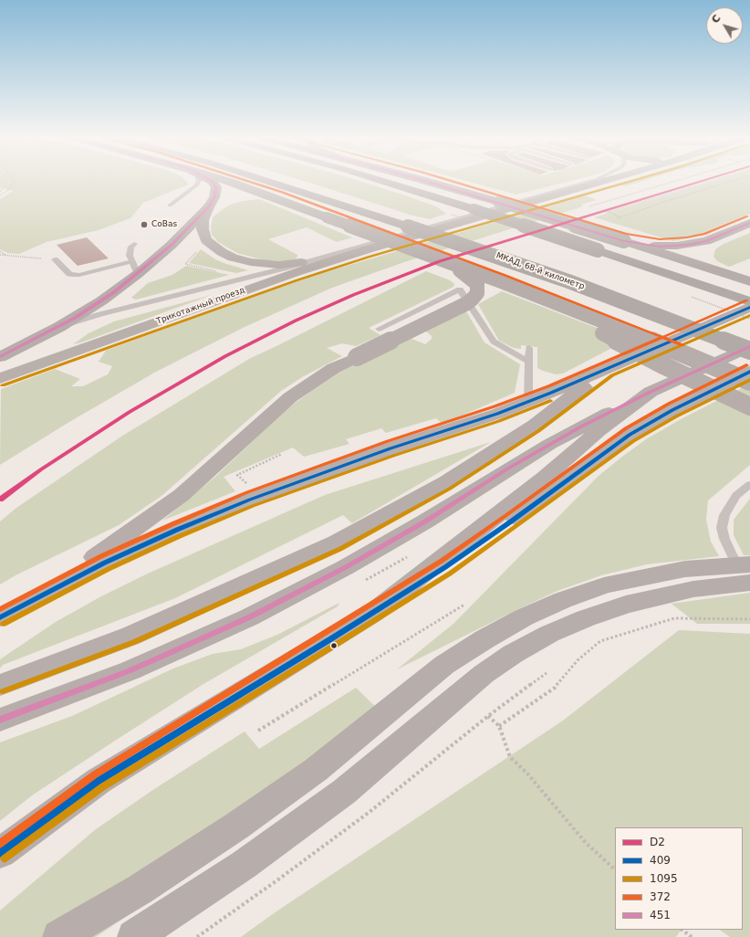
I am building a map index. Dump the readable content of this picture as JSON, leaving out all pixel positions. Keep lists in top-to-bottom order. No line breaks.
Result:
{"streets":{"highway":["МКАД, 68-й километр"],"main road":["Трикотажный проезд"]},"places":["CoBas"],"lines":["transit line D2","transit line 1095","transit line 372","transit line 451","transit line 409"],"legend":["D2","409","1095","372","451"],"north":"top left"}
